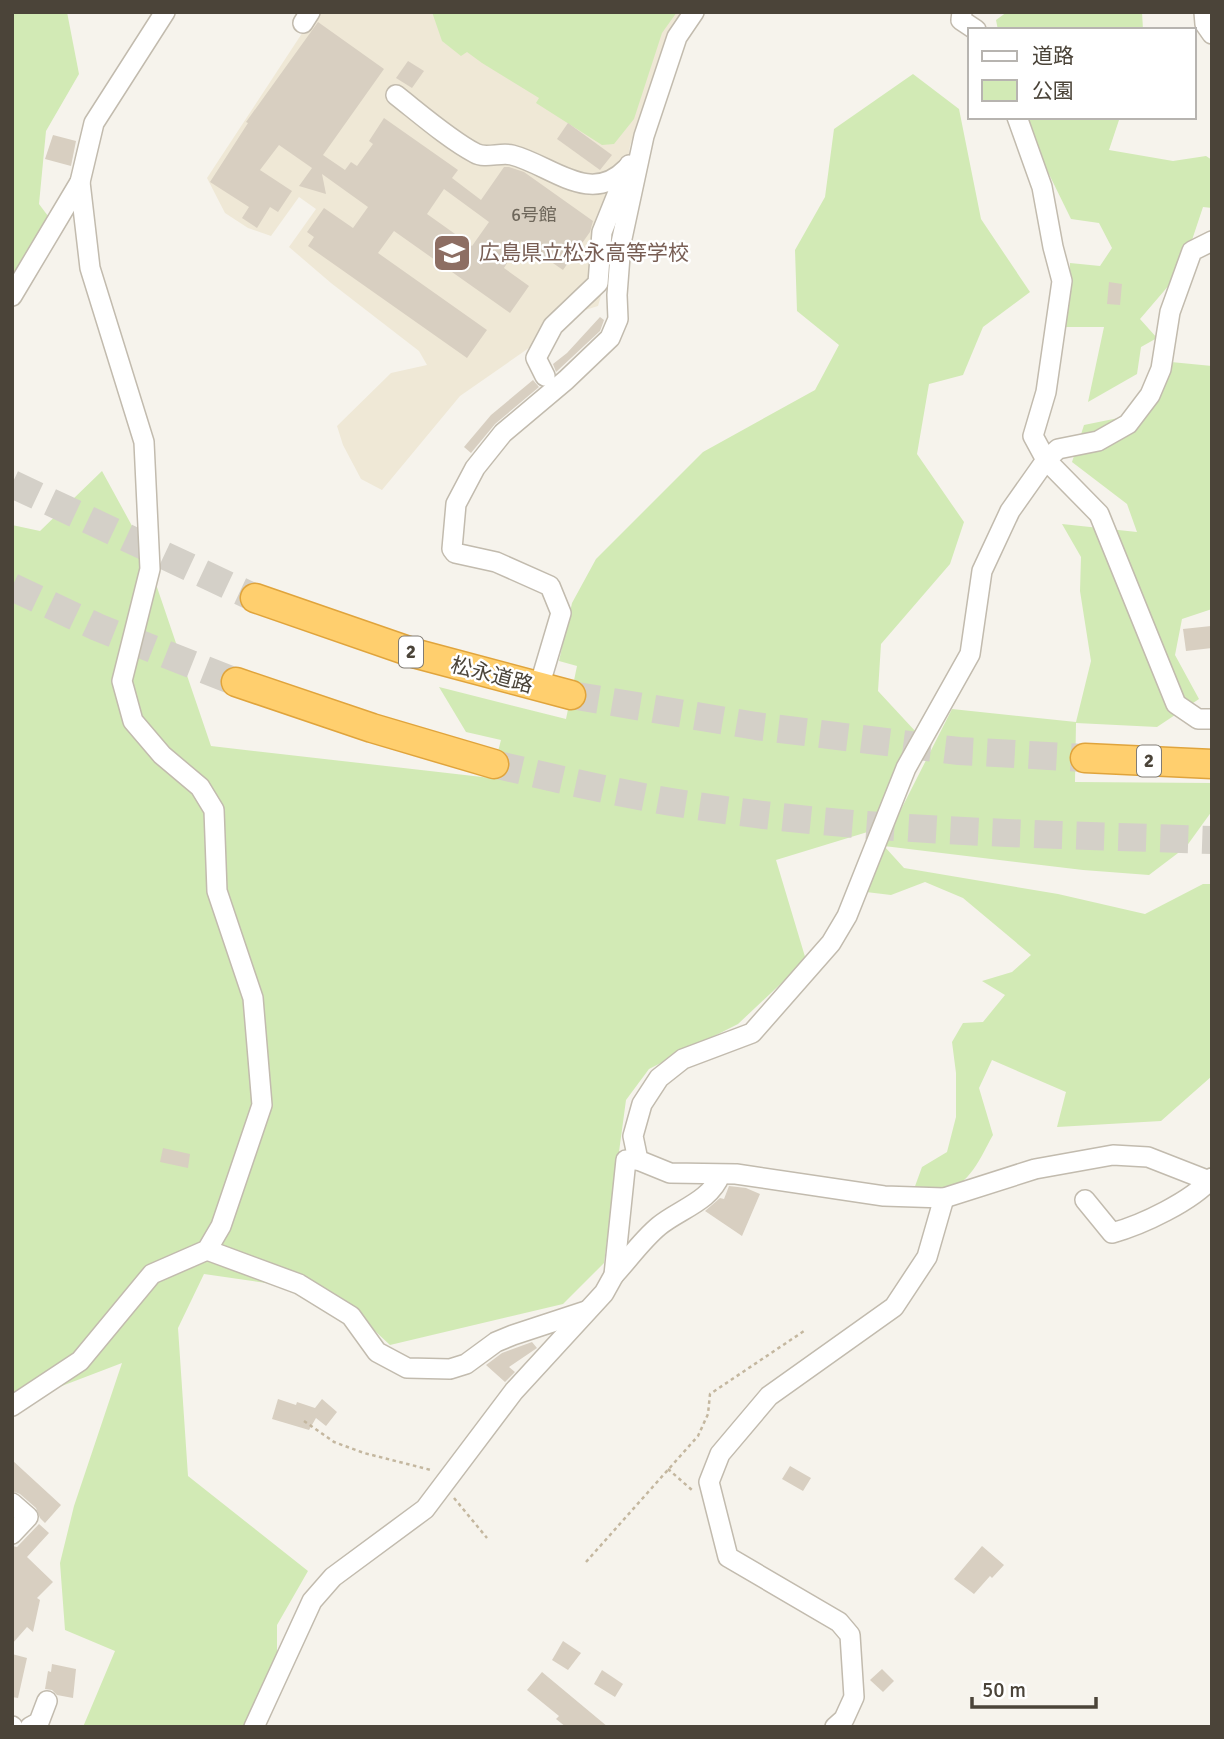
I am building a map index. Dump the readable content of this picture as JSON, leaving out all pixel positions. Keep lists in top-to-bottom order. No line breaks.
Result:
{"streets":{"highway":["2","松永道路"]},"places":{"school or university":["広島県立松永高等学校"]},"house_numbers":["6号館"],"legend":["道路","公園"],"scale_bar":"50 m"}
